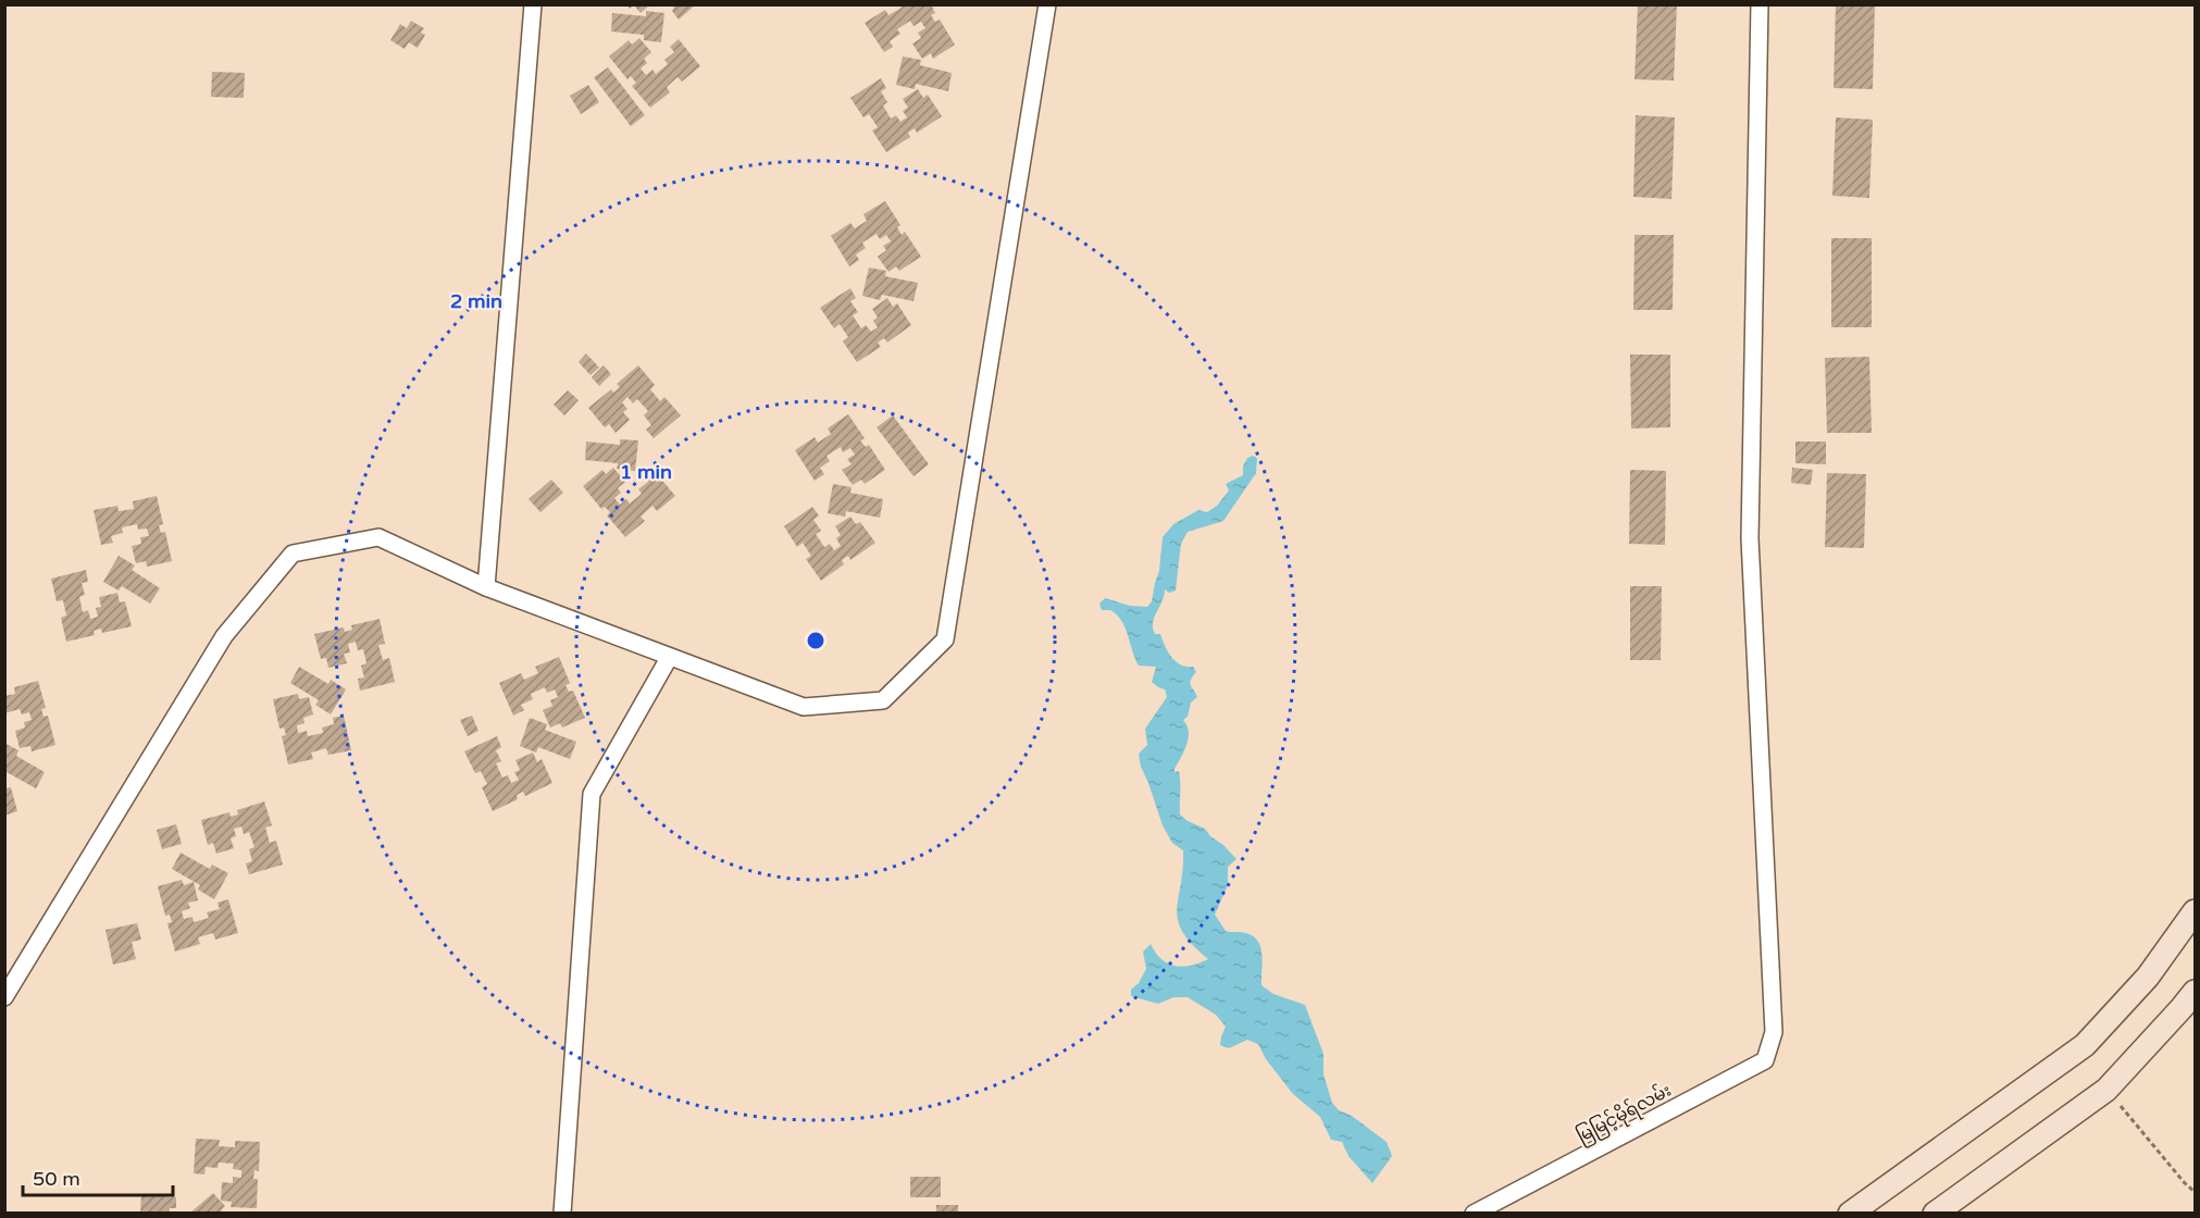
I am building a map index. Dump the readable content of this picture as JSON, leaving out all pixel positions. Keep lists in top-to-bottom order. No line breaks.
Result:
{"streets":{"street":["မြမြင့်မိုရ်လမ်း"]},"scale_bar":"50 m","rings":["2 min","1 min"]}
